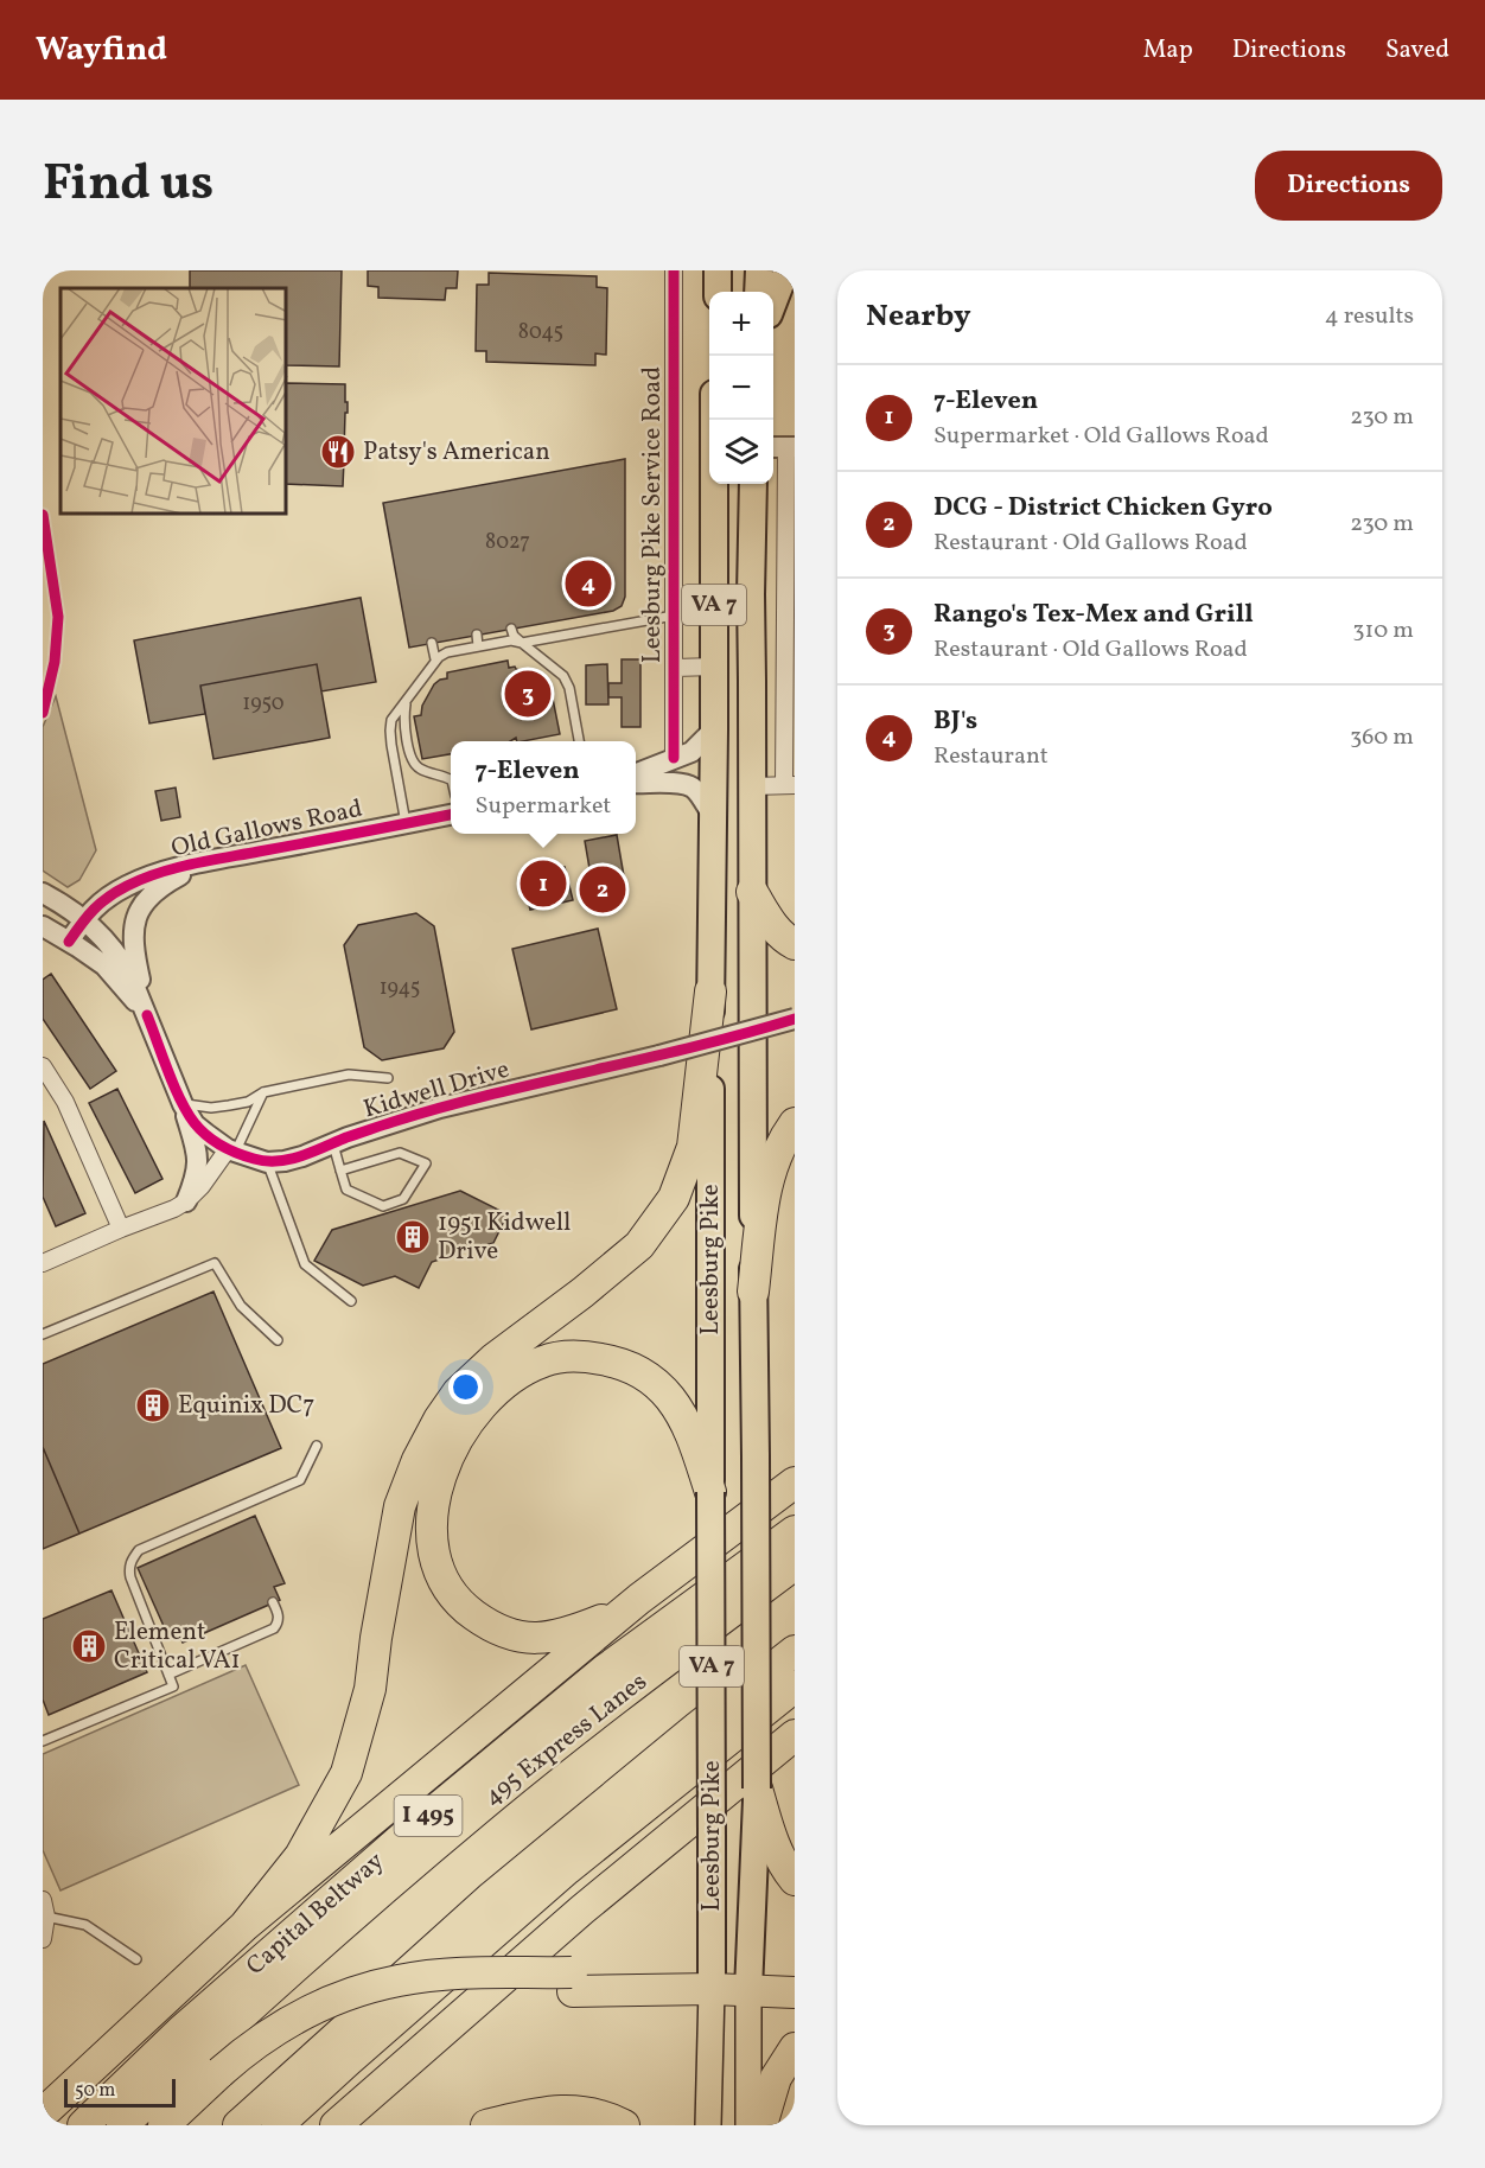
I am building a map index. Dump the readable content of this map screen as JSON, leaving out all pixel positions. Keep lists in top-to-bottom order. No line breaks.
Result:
{"streets":{"highway":["VA 7","Leesburg Pike","495 Express Lanes","I 495","Capital Beltway"],"street":["Leesburg Pike Service Road","Old Gallows Road","Kidwell Drive"]},"places":{"restaurant":["Patsy's American"],"building":["1951 Kidwell Drive","Equinix DC7","Element Critical VA1"]},"house_numbers":["8045","8027","1950","1945"],"scale_bar":"50 m","page":{"header":"Wayfind","nav":["Map","Directions","Saved"],"title":"Find us","buttons":"Directions","heading":["Nearby","4 results"],"map_buttons":["+","−"],"list":[{"mark":"1","name":"7-Eleven","note":"Supermarket · Old Gallows Road","value":"230 m"},{"mark":"2","name":"DCG - District Chicken Gyro","note":"Restaurant · Old Gallows Road","value":"230 m"},{"mark":"3","name":"Rango's Tex-Mex and Grill","note":"Restaurant · Old Gallows Road","value":"310 m"},{"mark":"4","name":"BJ's","note":"Restaurant","value":"360 m"}],"pins":["4","3","1","2"],"popup":["7-Eleven","Supermarket"],"scale":"50 m"}}
